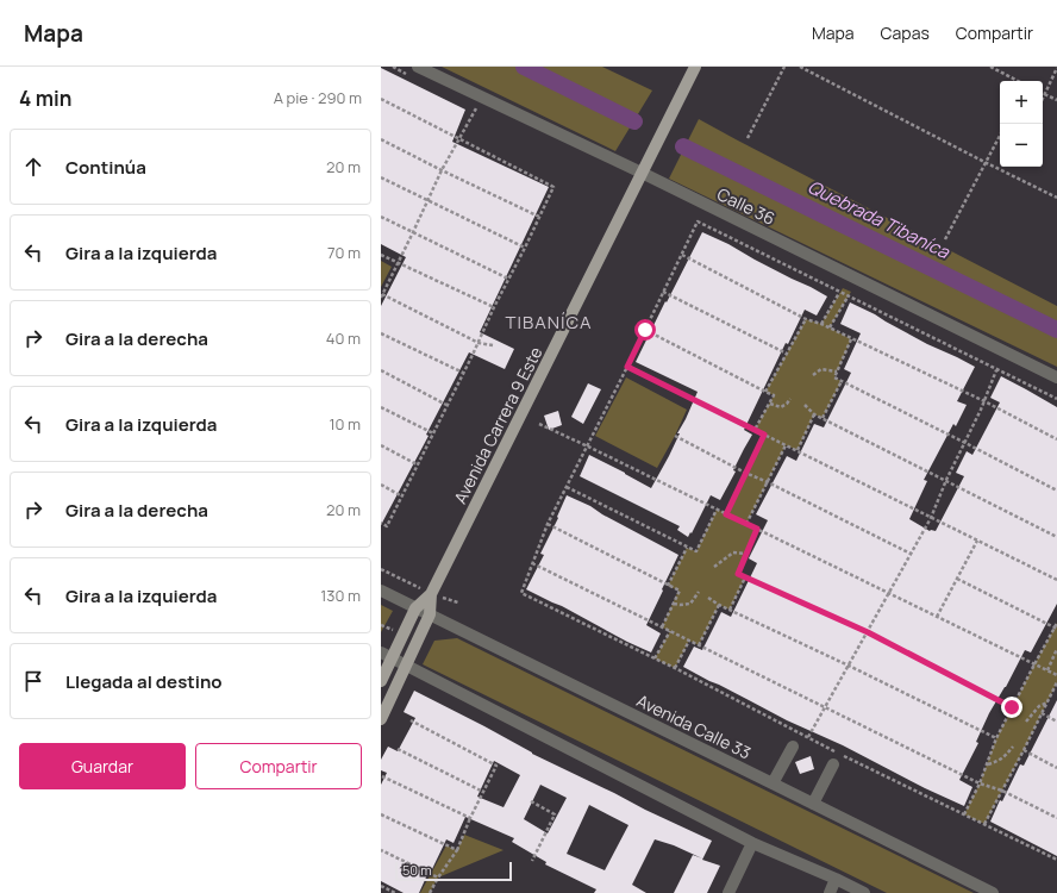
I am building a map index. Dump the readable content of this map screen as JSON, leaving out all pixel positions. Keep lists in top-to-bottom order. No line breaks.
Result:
{"streets":{"main road":["Avenida Carrera 9 Este"],"street":["Calle 36","Avenida Calle 33"]},"crossings":[["Calle 36","Avenida Carrera 9 Este"],["Avenida Carrera 9 Este","Avenida Calle 33"]],"districts":["TIBANÍCA"],"water":["Quebrada Tibaníca"],"scale_bar":"50 m","page":{"header":"Mapa","nav":["Mapa","Capas","Compartir"],"heading":["4 min","A pie · 290 m"],"map_buttons":["+","−"],"list":[["Continúa","20 m"],["Gira a la izquierda","70 m"],["Gira a la derecha","40 m"],["Gira a la izquierda","10 m"],["Gira a la derecha","20 m"],["Gira a la izquierda","130 m"],"Llegada al destino"],"buttons":["Guardar","Compartir"],"scale":"50 m"}}
